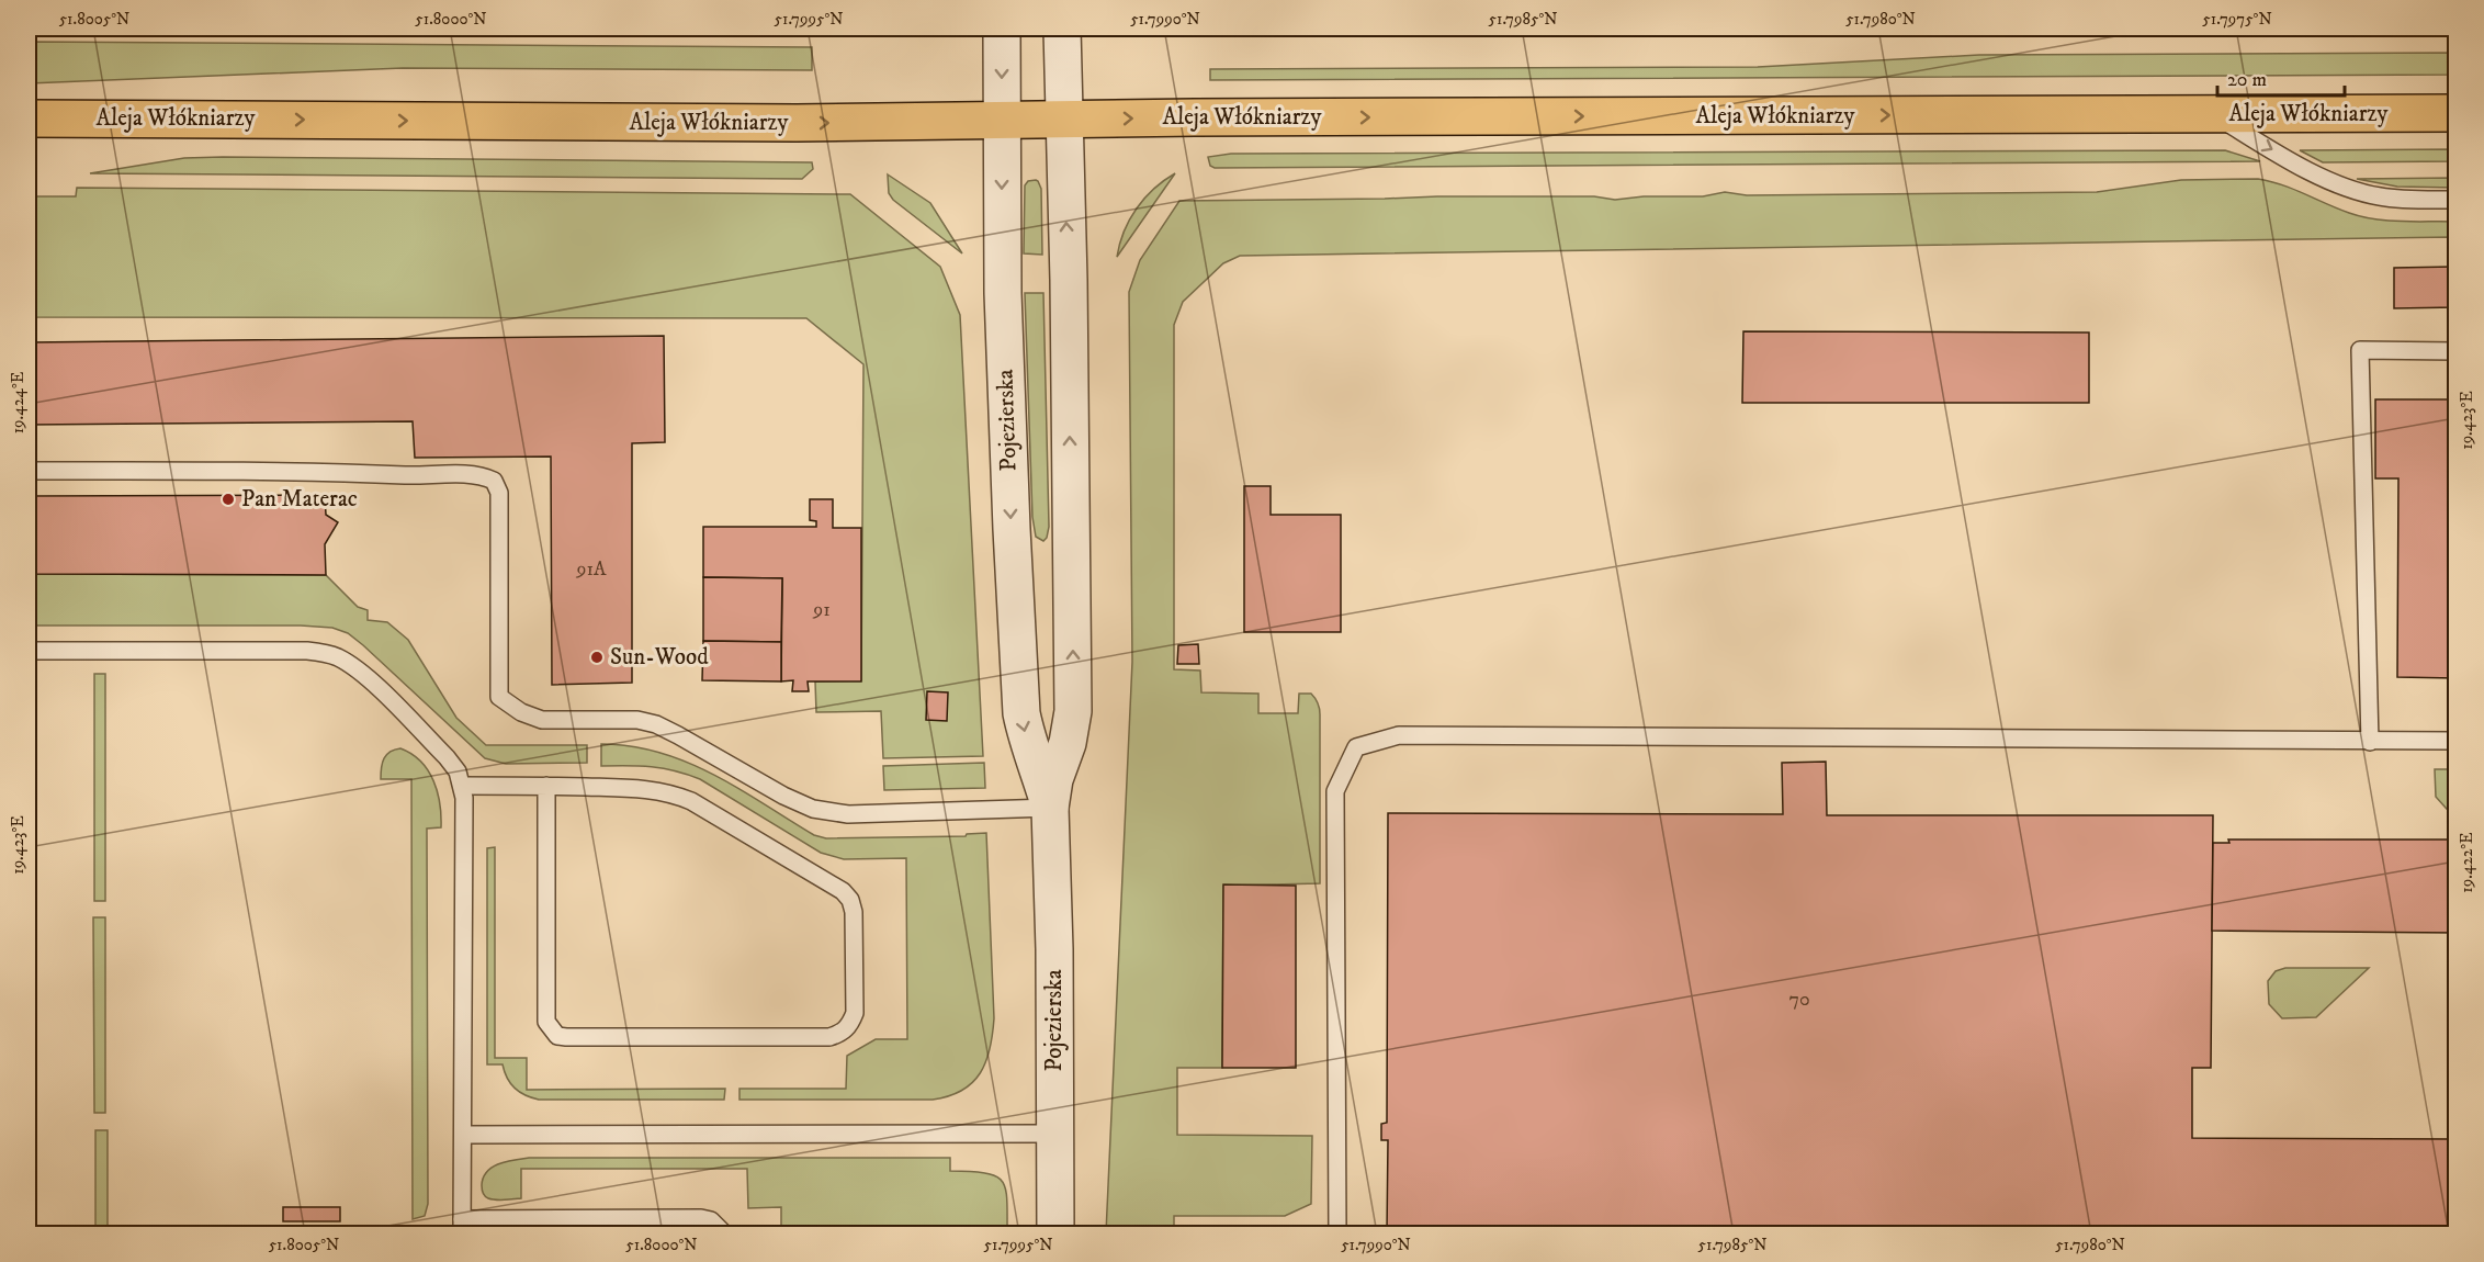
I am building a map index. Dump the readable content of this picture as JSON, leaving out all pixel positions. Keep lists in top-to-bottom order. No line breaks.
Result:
{"streets":{"main road":["Aleja Włókniarzy"],"street":["Pojezierska"]},"crossings":[["Aleja Włókniarzy","Pojezierska"]],"one_way":["Aleja Włókniarzy"],"places":["Pan Materac","Sun-Wood"],"house_numbers":["91A","91","70"],"scale_bar":"20 m","coordinates":["51.8005°N","51.8000°N","51.7995°N","51.7990°N","51.7985°N","51.7980°N","51.7975°N","19.424°E","19.423°E","19.422°E"]}
